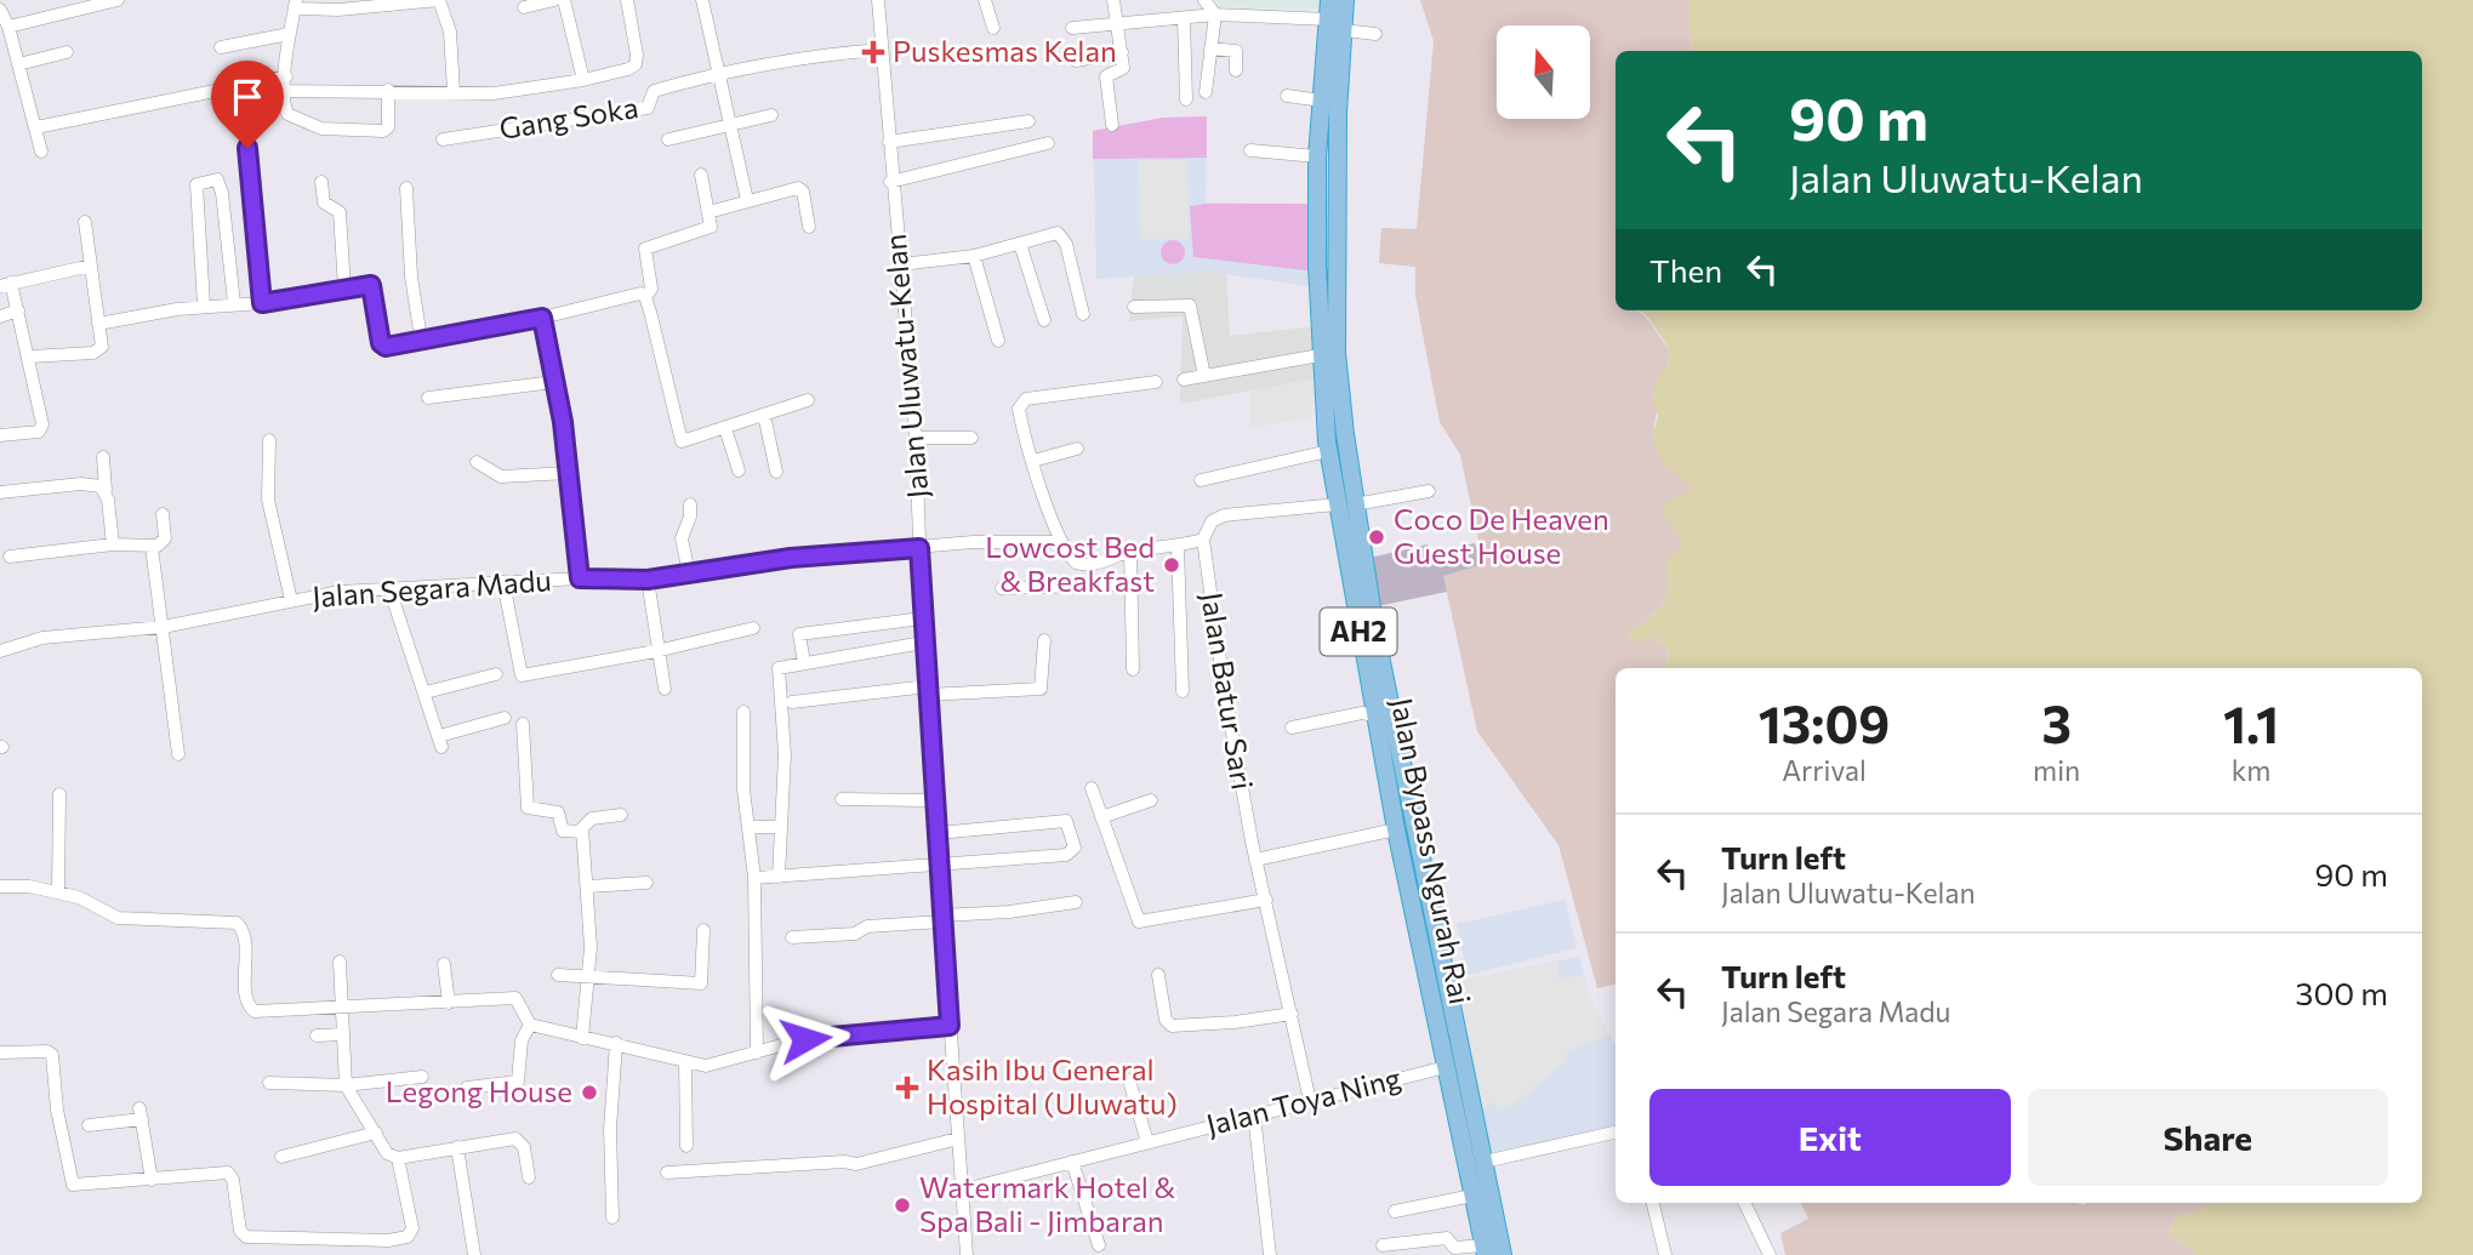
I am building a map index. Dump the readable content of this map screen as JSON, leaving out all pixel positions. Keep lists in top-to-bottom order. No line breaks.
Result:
{"streets":{"highway":["AH2","Jalan Bypass Ngurah Rai"],"street":["Gang Soka","Jalan Uluwatu-Kelan","Jalan Segara Madu","Jalan Batur Sari","Jalan Toya Ning"]},"crossings":[["Gang Soka","Jalan Uluwatu-Kelan"],["Jalan Uluwatu-Kelan","Jalan Segara Madu"],["Jalan Uluwatu-Kelan","Jalan Toya Ning"],["Jalan Batur Sari","Jalan Toya Ning"],["Jalan Bypass Ngurah Rai","Jalan Toya Ning"]],"places":{"health":["Puskesmas Kelan","Kasih Ibu General Hospital (Uluwatu)"],"other":["Coco De Heaven Guest House","Lowcost Bed & Breakfast","Legong House","Watermark Hotel & Spa Bali - Jimbaran"]},"north":"top","page":{"turn":["90 m","Jalan Uluwatu-Kelan"],"then":"Then","eta":["13:09","Arrival","3","min","1.1","km"],"list":[{"name":"Turn left","note":"Jalan Uluwatu-Kelan","value":"90 m"},{"name":"Turn left","note":"Jalan Segara Madu","value":"300 m"}],"buttons":["Exit","Share"]}}
